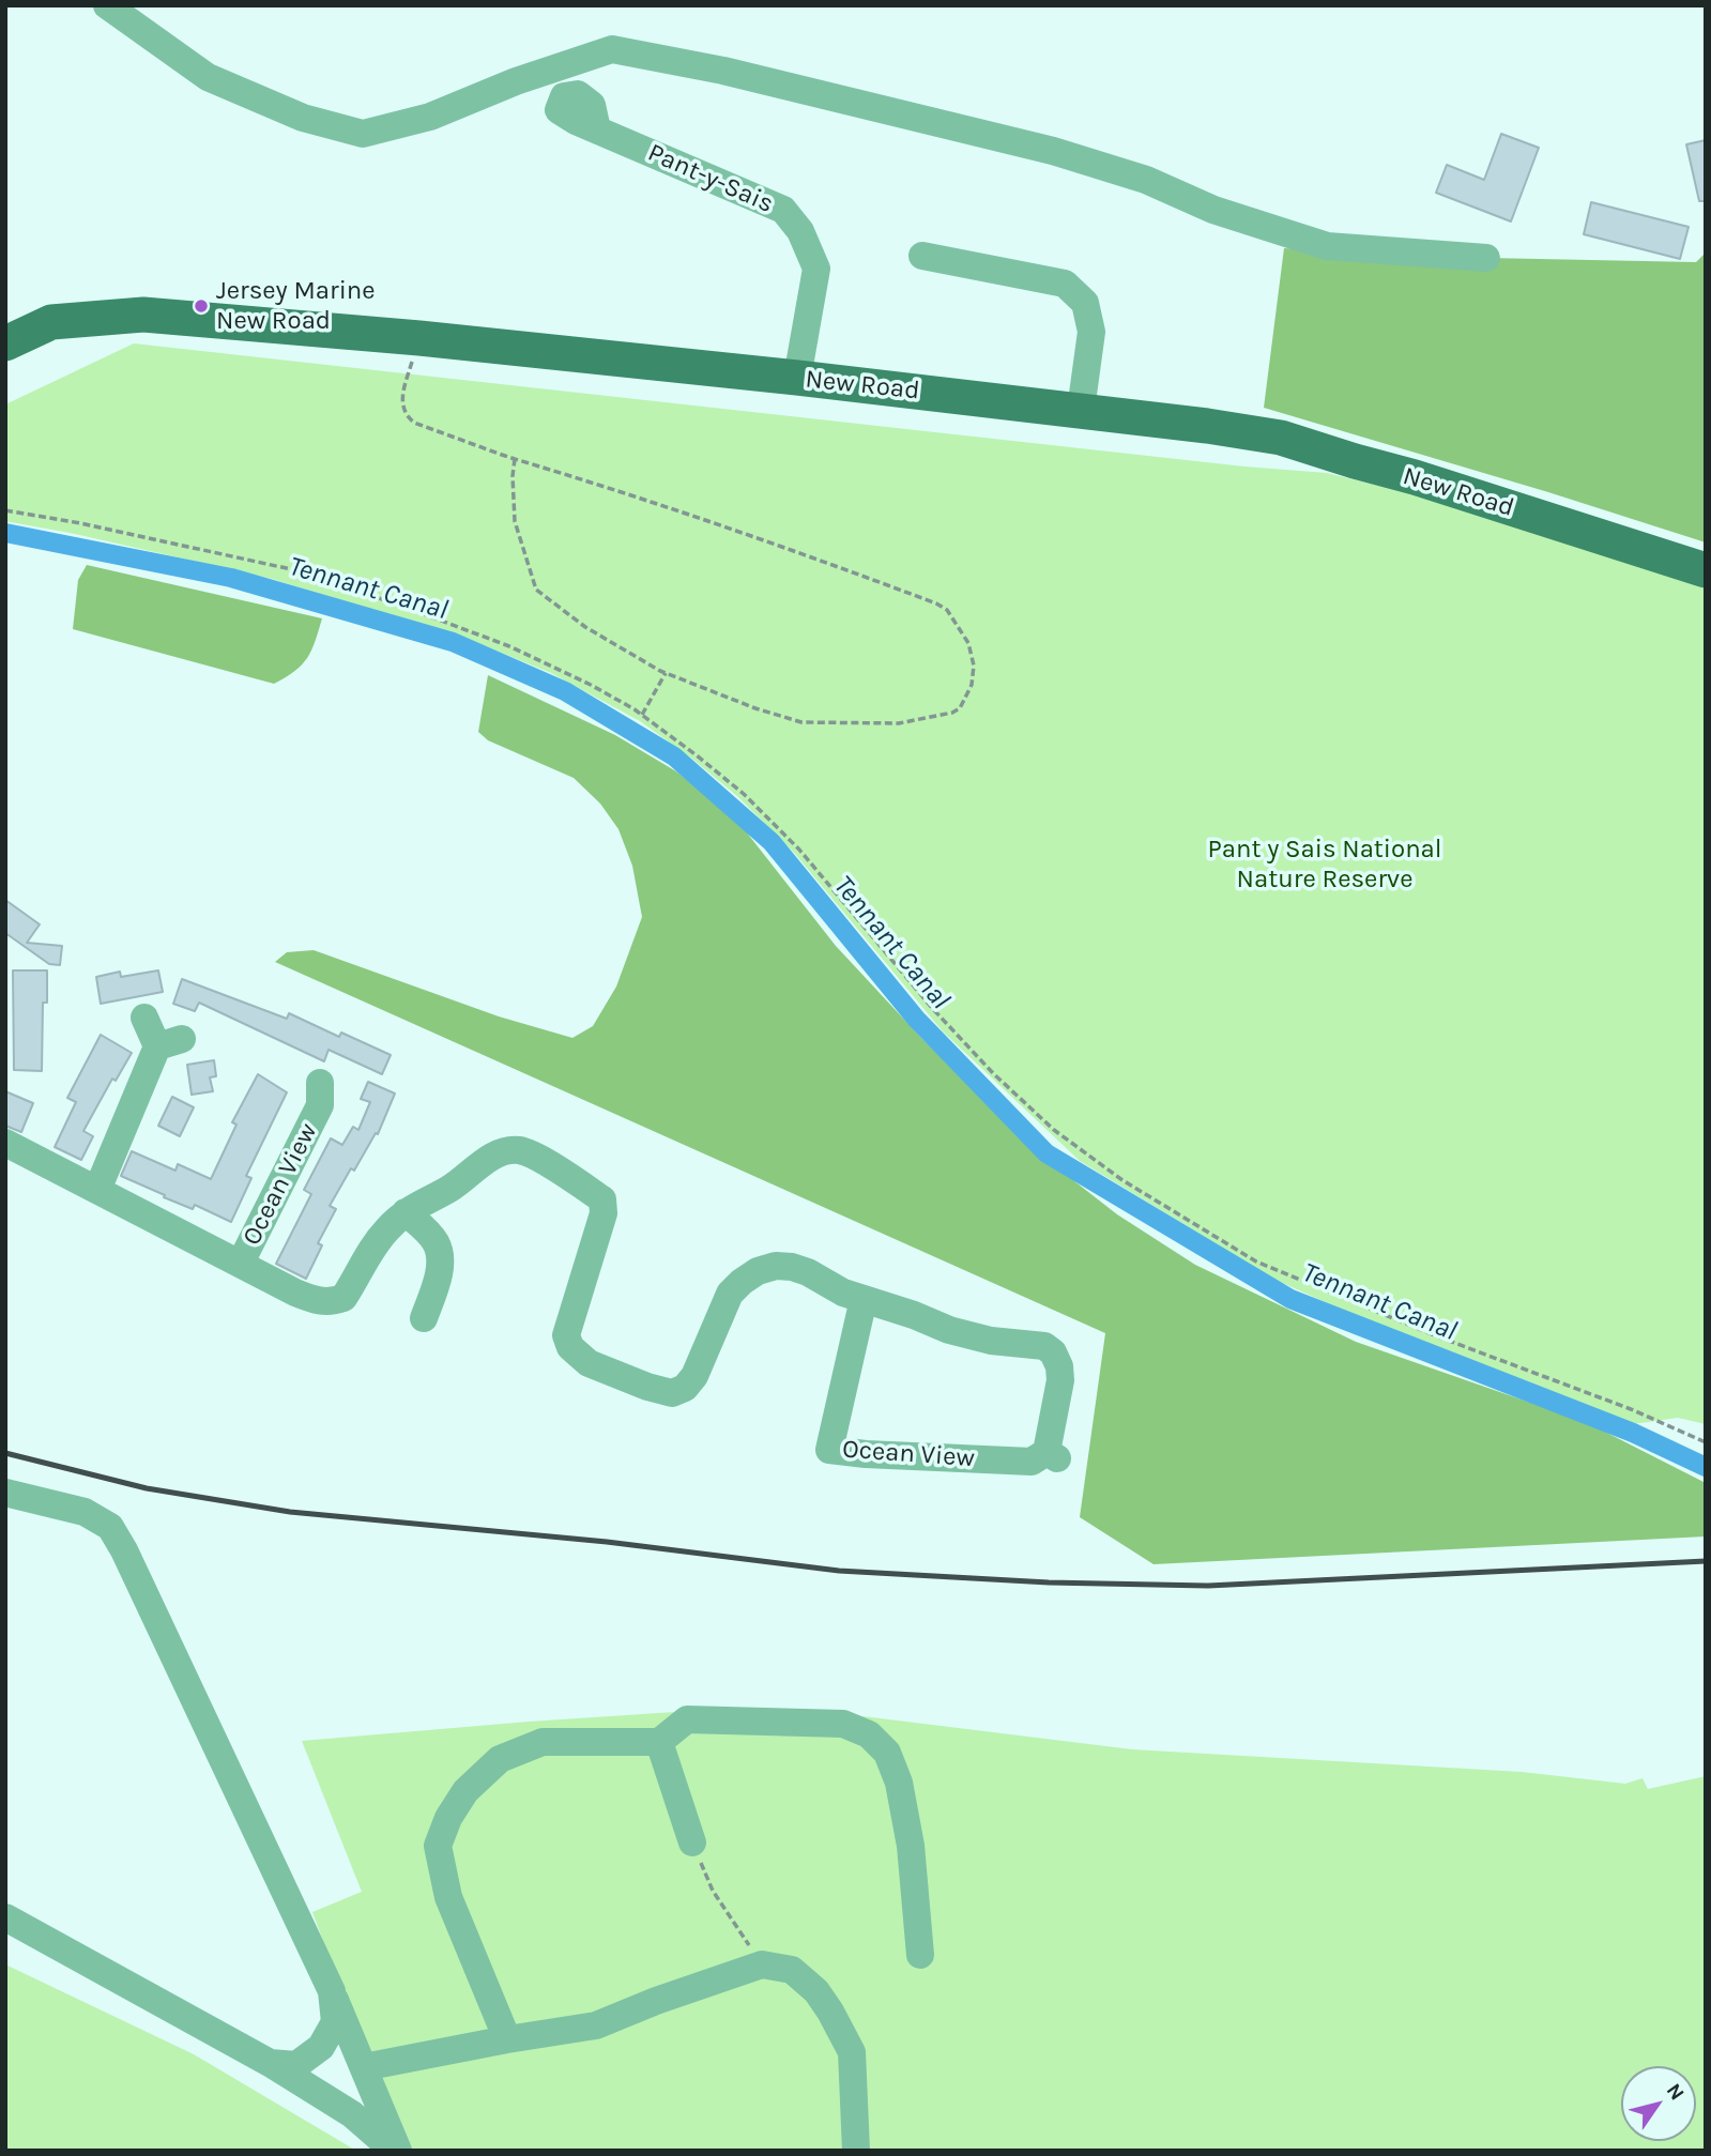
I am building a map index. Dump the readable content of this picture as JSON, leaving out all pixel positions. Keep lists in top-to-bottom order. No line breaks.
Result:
{"streets":{"main road":["New Road"],"street":["Pant-y-Sais","Ocean View"]},"crossings":[["Pant-y-Sais","New Road"]],"water":["Tennant Canal"],"parks":["Pant y Sais National Nature Reserve"],"places":["Jersey Marine New Road"],"north":"top right"}
